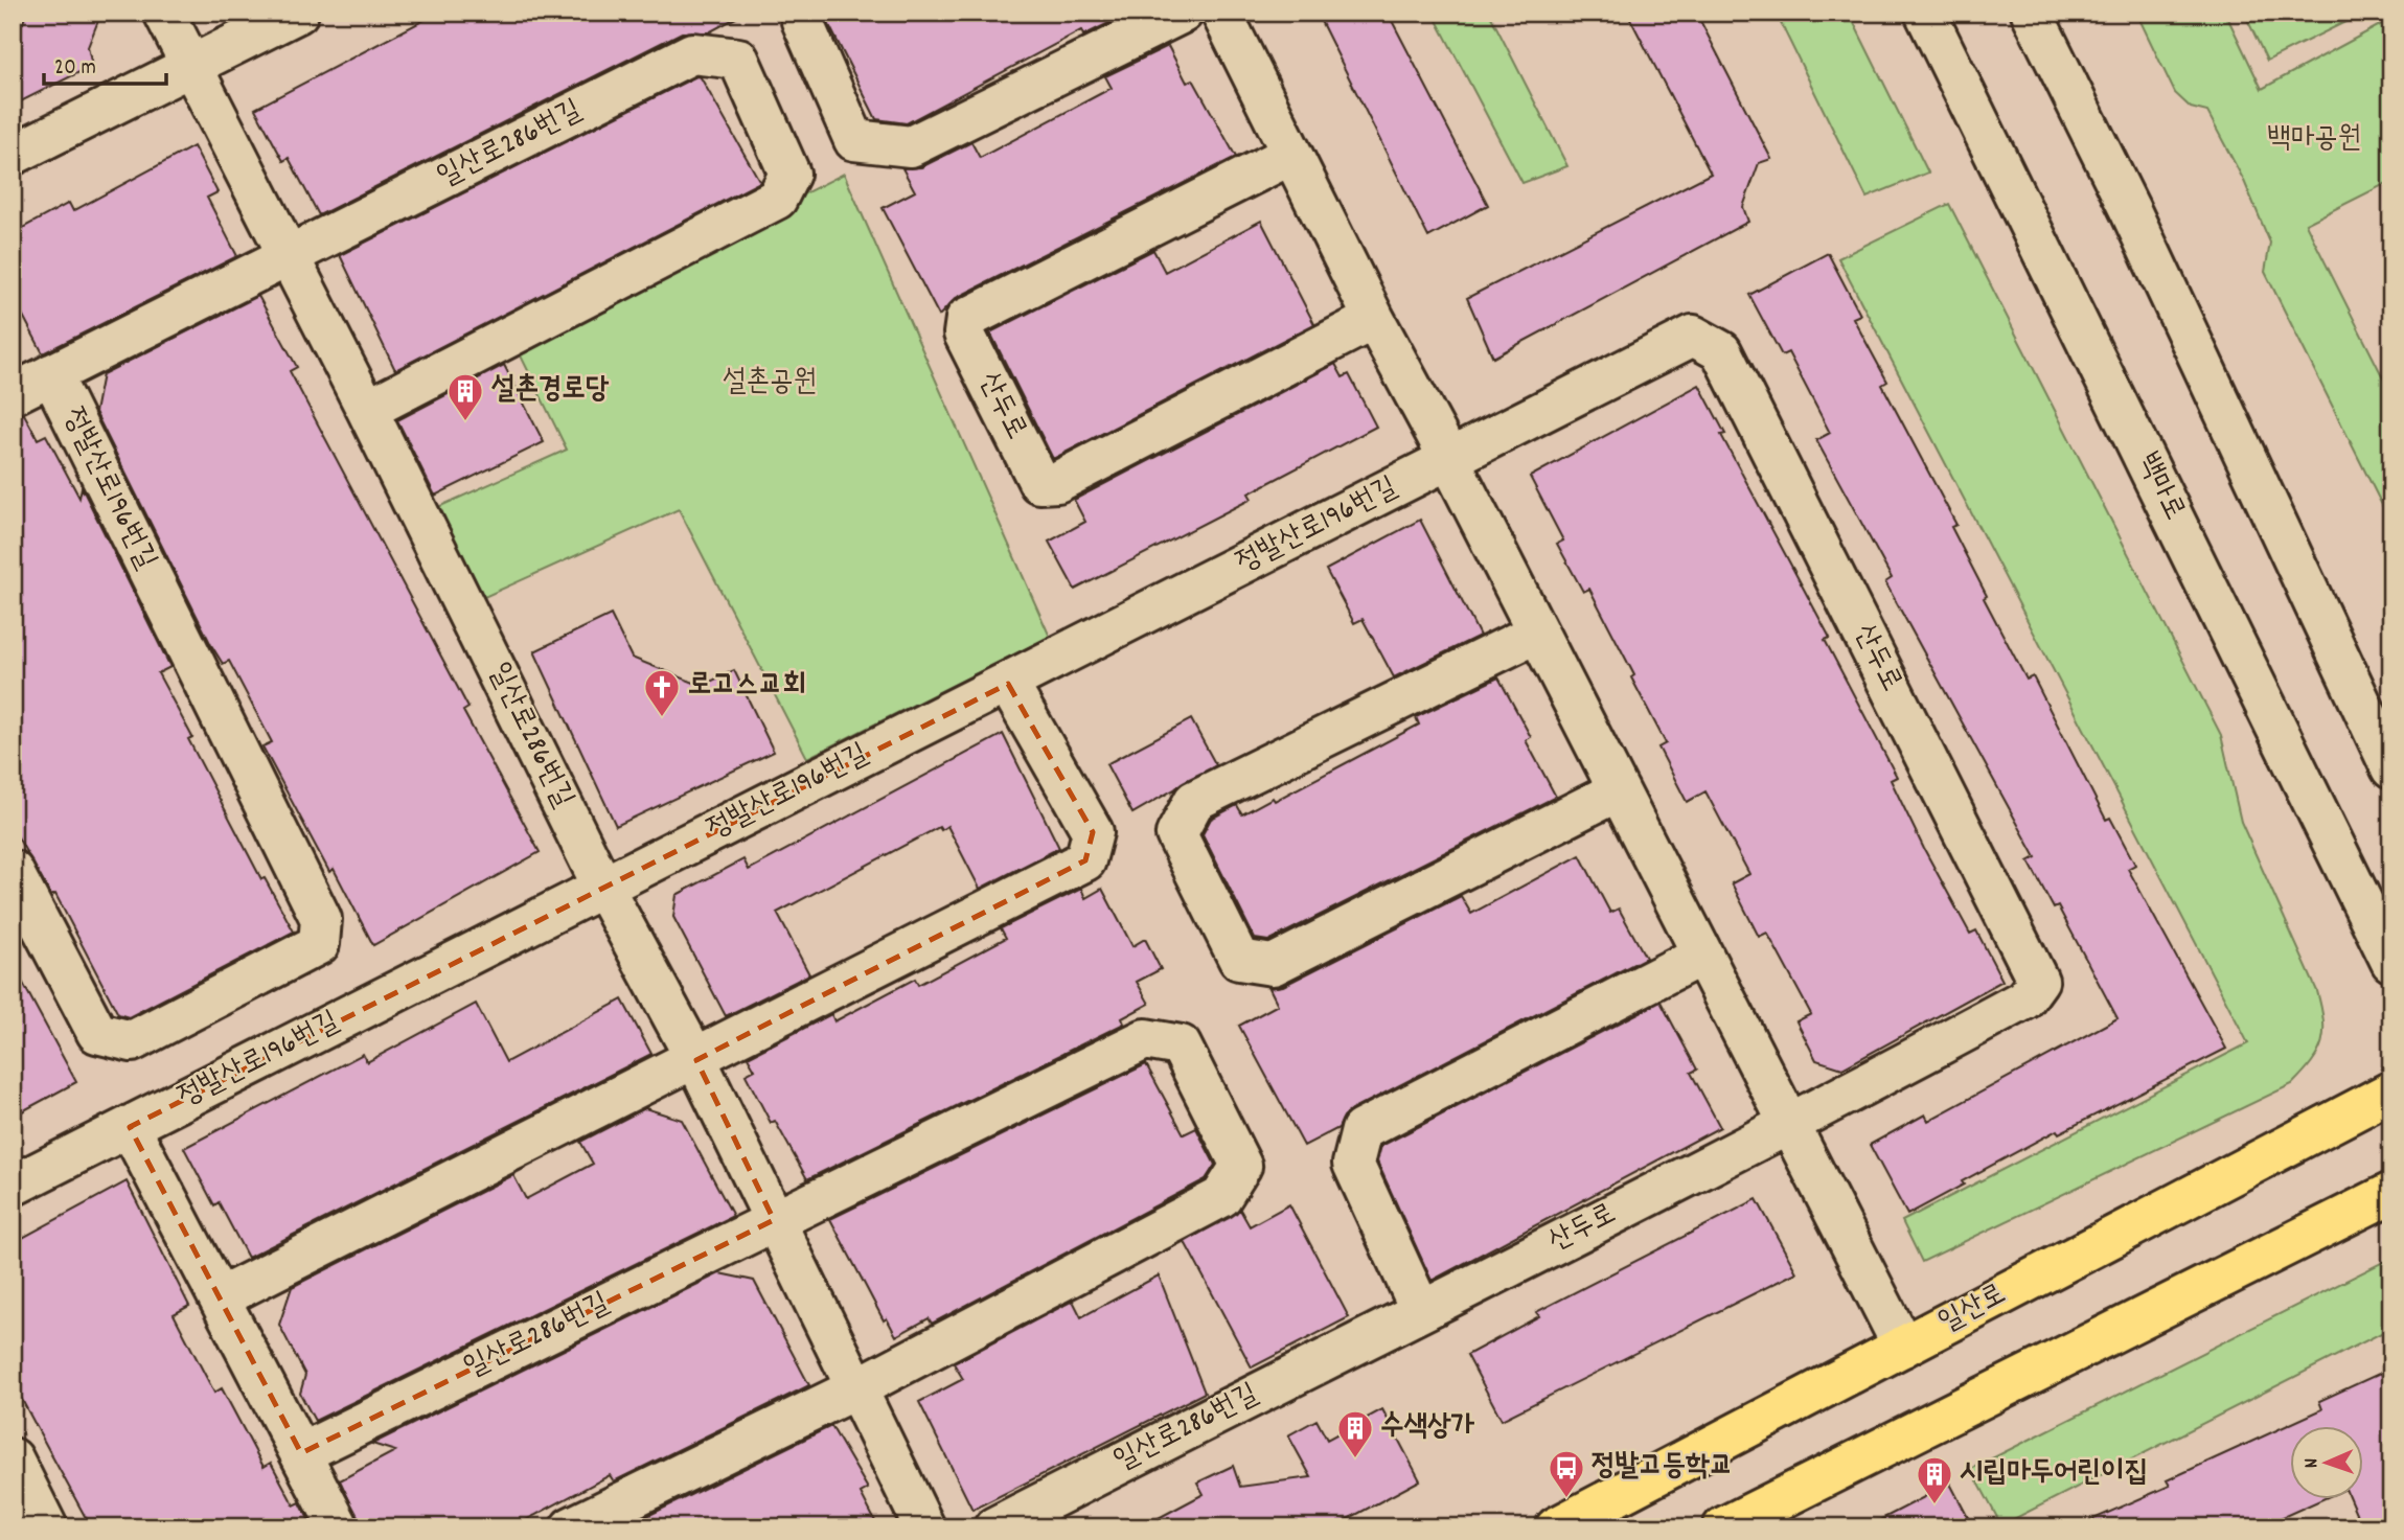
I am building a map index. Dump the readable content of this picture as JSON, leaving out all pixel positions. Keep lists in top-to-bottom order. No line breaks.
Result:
{"streets":{"main road":["일산로"],"street":["일산로286번길","산두로","백마로","정발산로196번길"]},"crossings":[["일산로286번길","산두로"],["일산로286번길","정발산로196번길"],["산두로","정발산로196번길"]],"parks":["백마공원","설촌공원"],"places":{"building":["설촌경로당","수색상가","시립마두어린이집"],"church":["로고스교회"],"bus stop":["정발고등학교"]},"scale_bar":"20 m","north":"left"}
